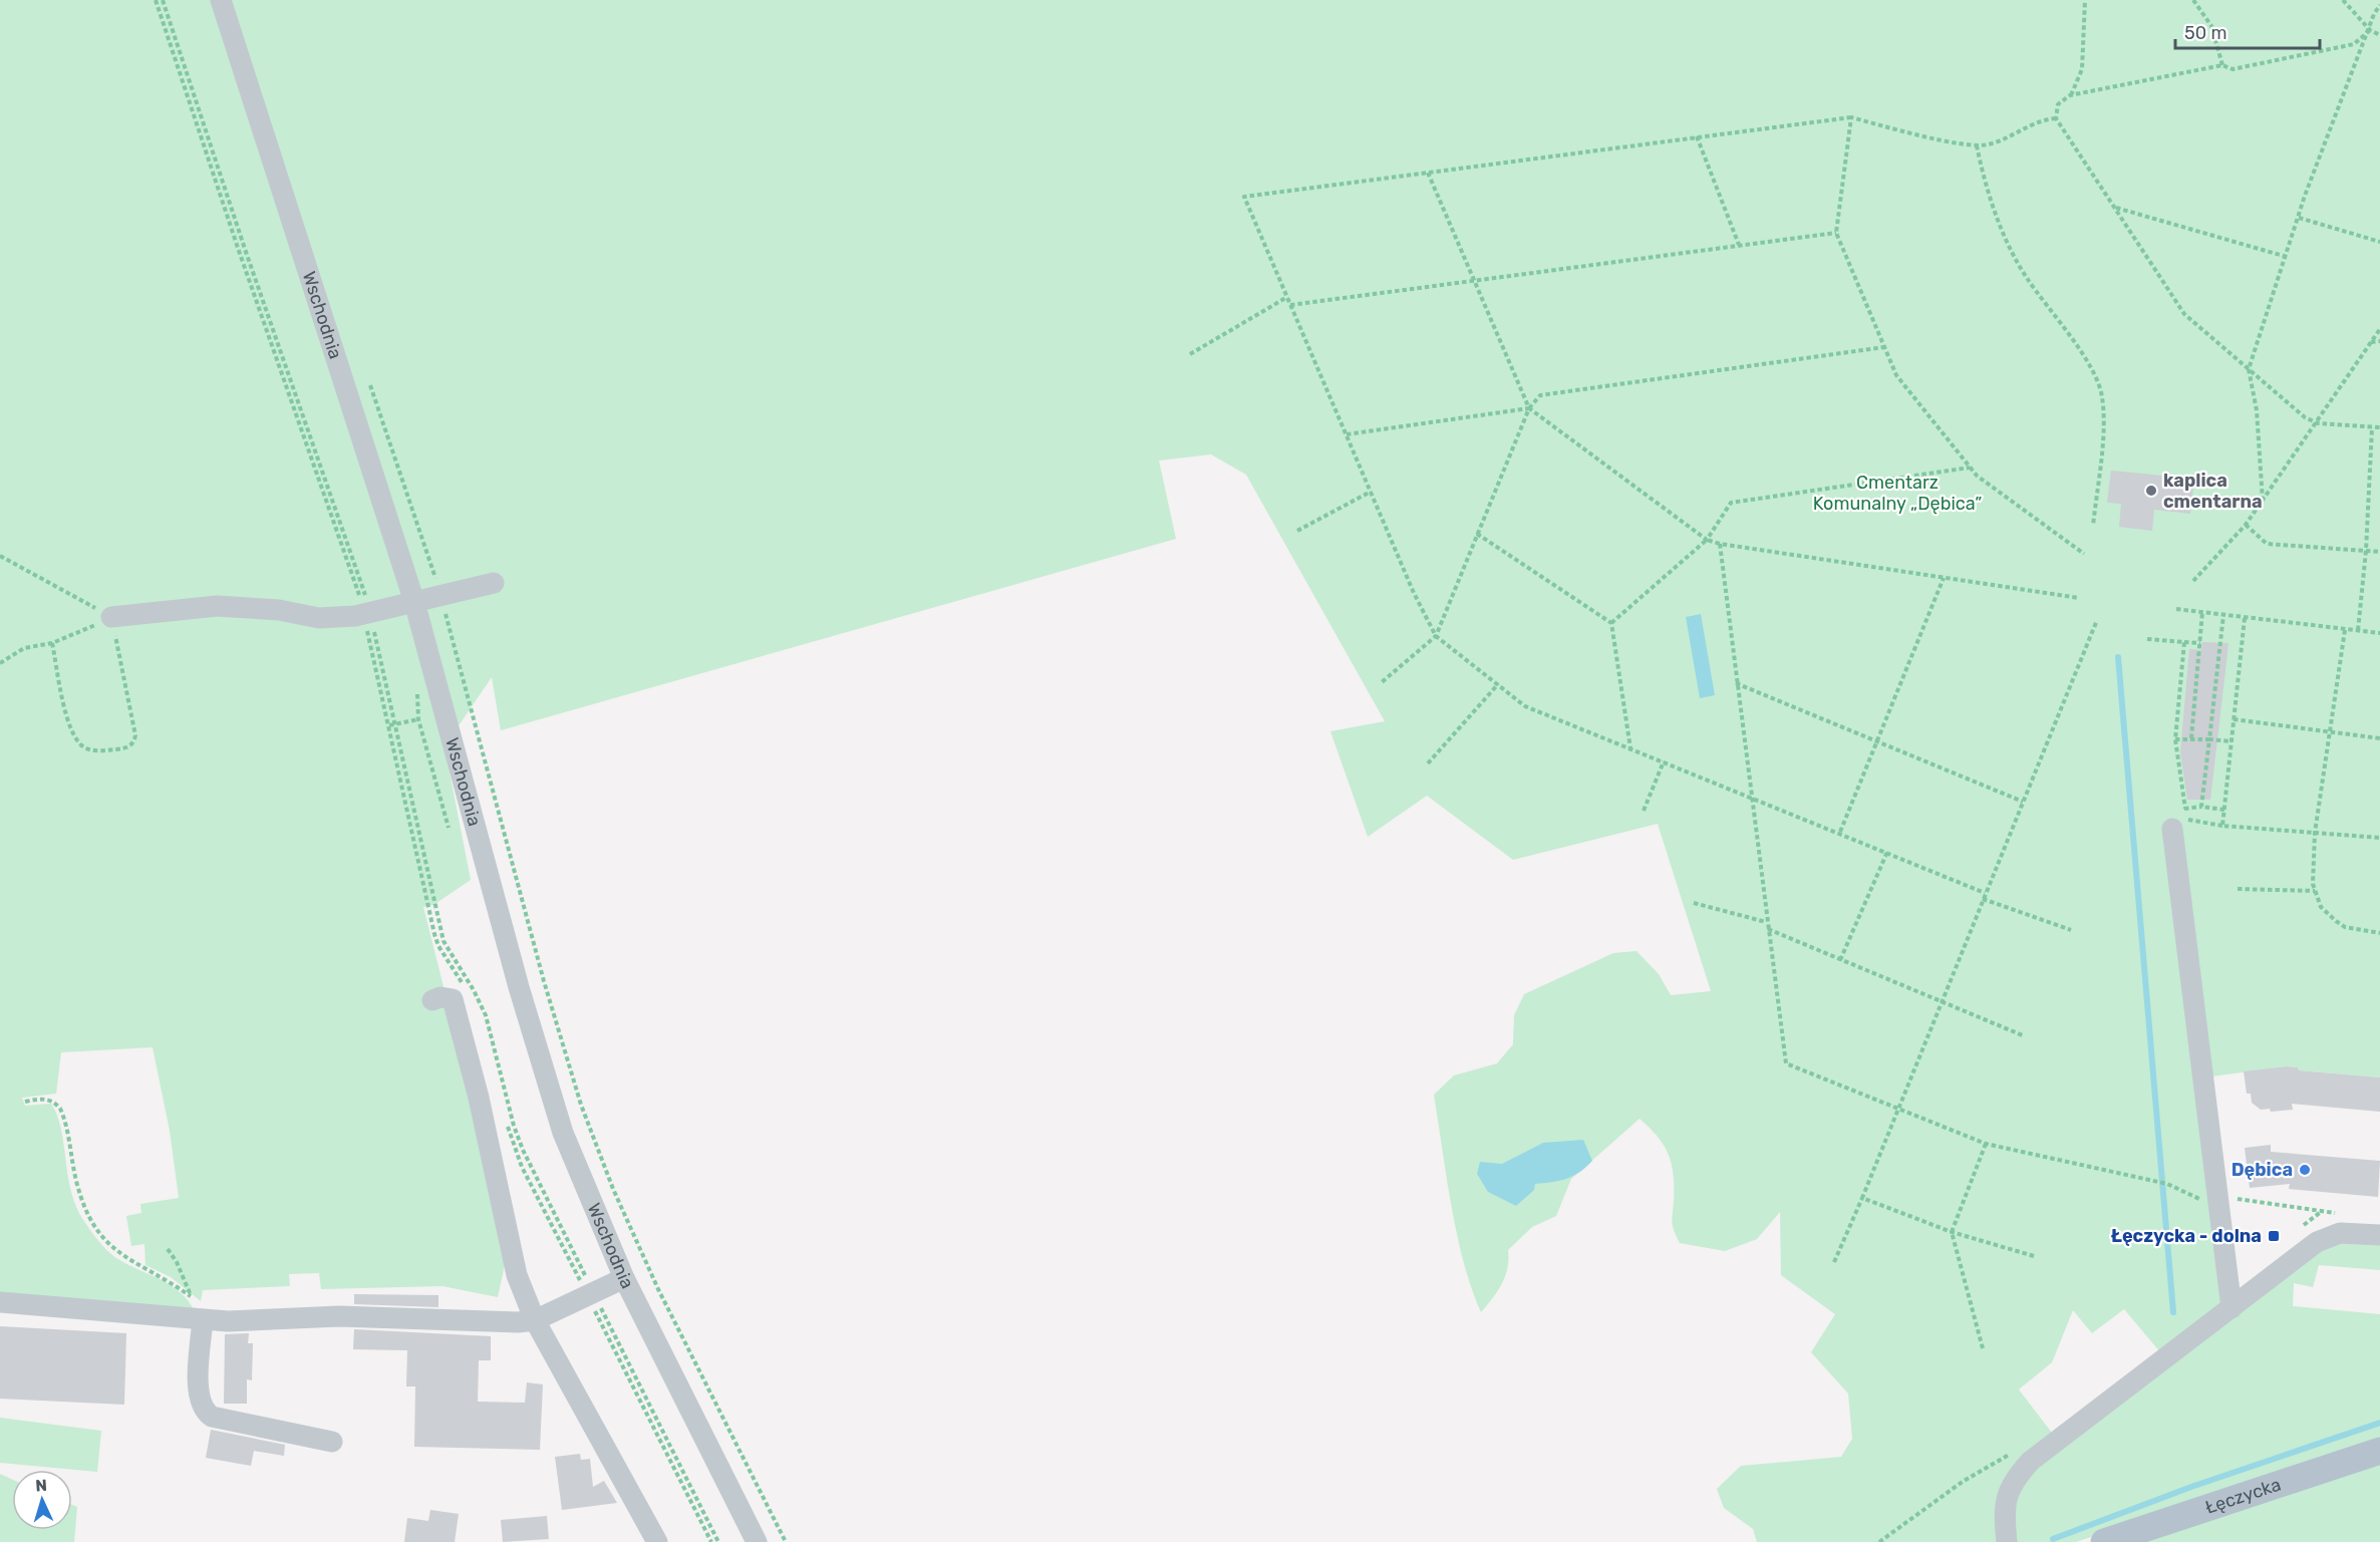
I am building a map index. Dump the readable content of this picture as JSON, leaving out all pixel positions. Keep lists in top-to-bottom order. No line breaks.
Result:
{"streets":{"main road":["Łęczycka"],"street":["Wschodnia"]},"parks":["Cmentarz Komunalny „Dębica”"],"places":{"other":["kaplica cmentarna","Dębica"],"transit":["Łęczycka - dolna"]},"scale_bar":"50 m","north":"top"}
